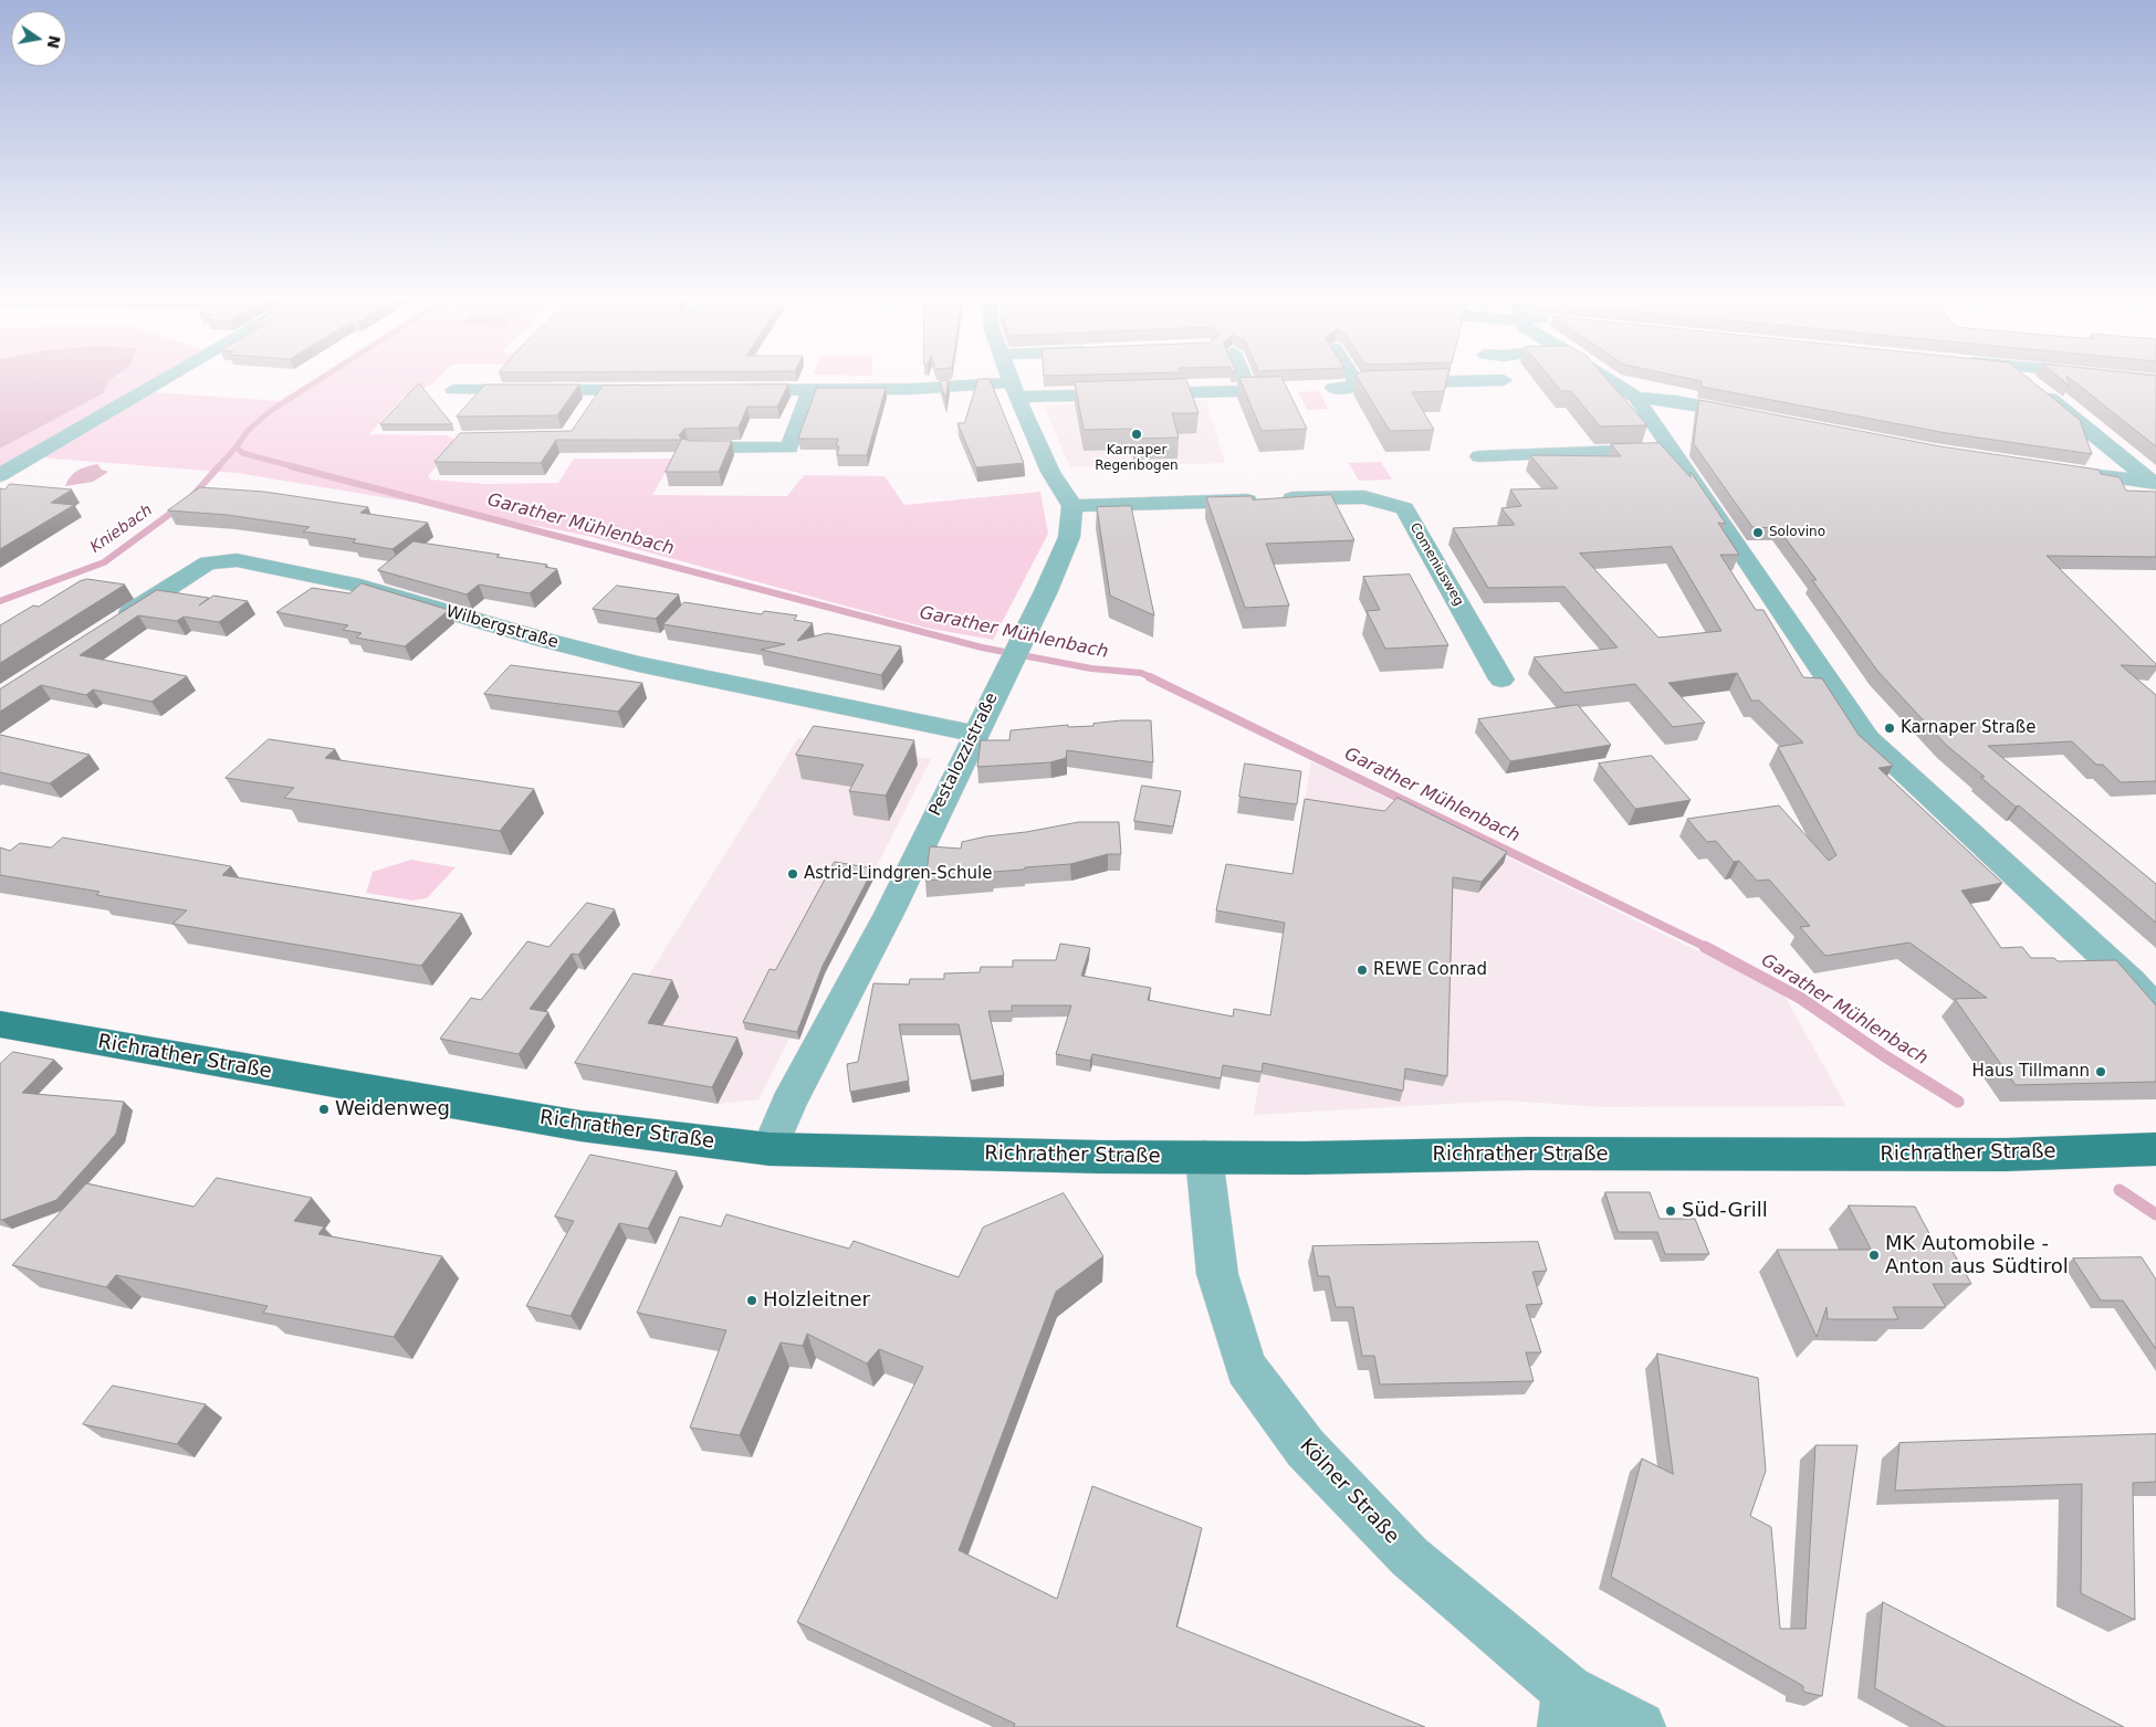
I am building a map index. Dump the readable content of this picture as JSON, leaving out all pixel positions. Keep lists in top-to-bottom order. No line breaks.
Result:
{"streets":{"main road":["Richrather Straße"],"street":["Comeniusweg","Wilbergstraße","Pestalozzistraße","Kölner Straße"]},"crossings":[["Comeniusweg","Pestalozzistraße"],["Wilbergstraße","Pestalozzistraße"],["Pestalozzistraße","Richrather Straße"],["Richrather Straße","Kölner Straße"]],"water":["Garather Mühlenbach","Kniebach"],"places":["Karnaper Regenbogen","Solovino","Karnaper Straße","Astrid-Lindgren-Schule","REWE Conrad","Haus Tillmann","Weidenweg","Süd-Grill","MK Automobile - Anton aus Südtirol","Holzleitner"],"north":"right"}
